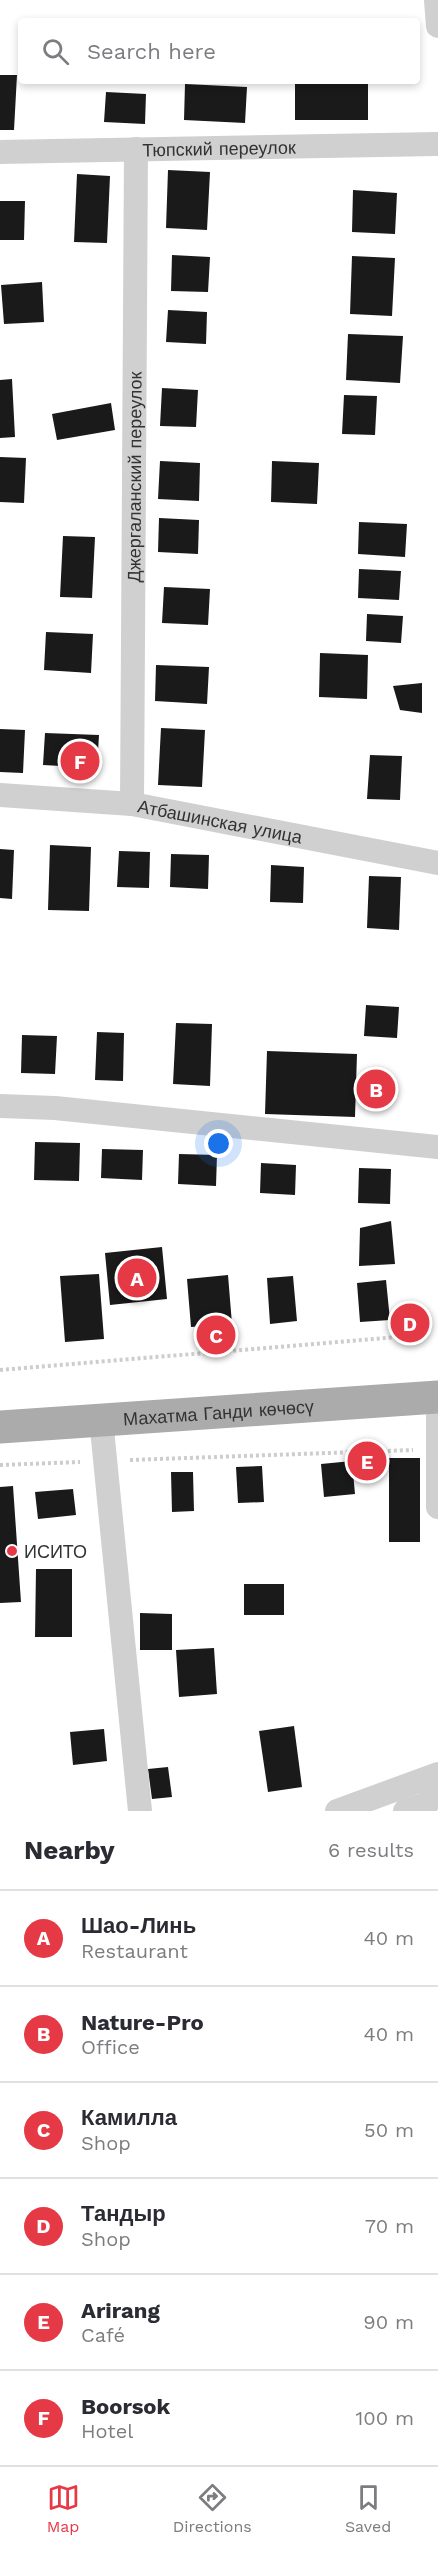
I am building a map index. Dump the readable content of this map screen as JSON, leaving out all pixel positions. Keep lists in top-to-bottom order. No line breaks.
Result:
{"streets":{"main road":["Махатма Ганди көчөсү"],"street":["Тюпский переулок","Джергаланский переулок","Атбашинская улица"]},"crossings":[["Тюпский переулок","Джергаланский переулок"],["Джергаланский переулок","Атбашинская улица"]],"places":["ИСИТО"],"page":{"search":"Search here","pins":["F","B","A","D","C","E"],"heading":["Nearby","6 results"],"list":[{"mark":"A","name":"Шао-Линь","note":"Restaurant","value":"40 m"},{"mark":"B","name":"Nature-Pro","note":"Office","value":"40 m"},{"mark":"C","name":"Камилла","note":"Shop","value":"50 m"},{"mark":"D","name":"Тандыр","note":"Shop","value":"70 m"},{"mark":"E","name":"Arirang","note":"Café","value":"90 m"},{"mark":"F","name":"Boorsok","note":"Hotel","value":"100 m"}],"nav":["Map","Directions","Saved"]}}
